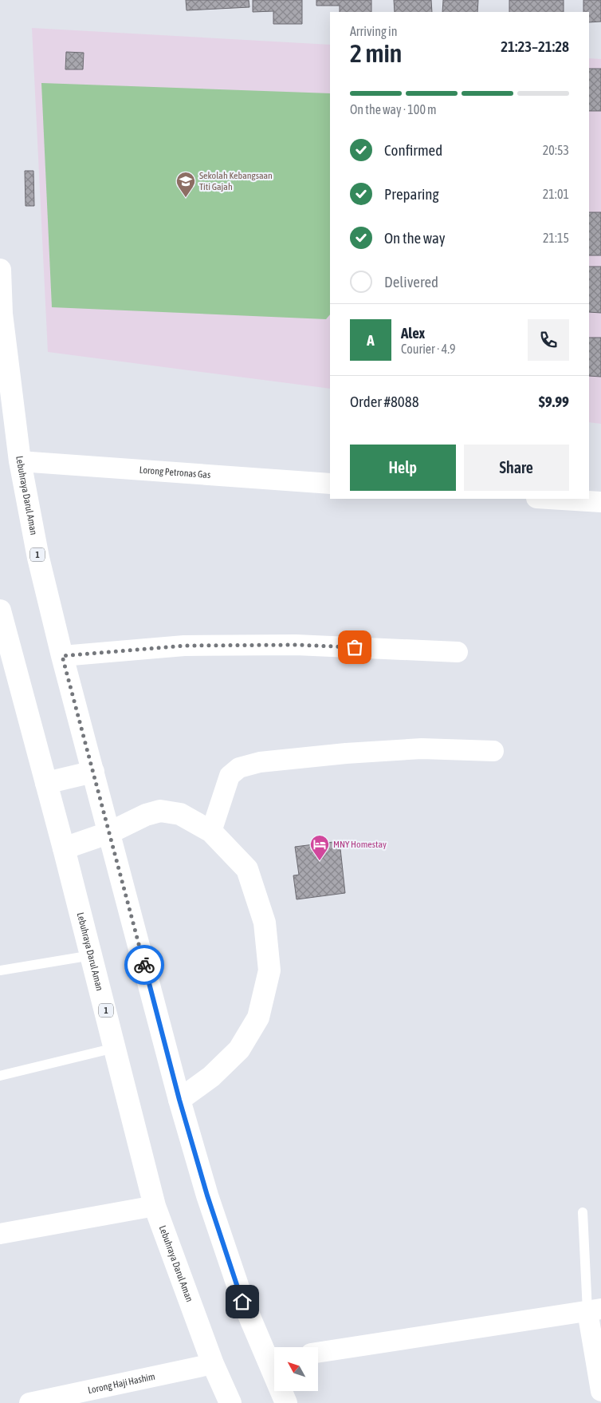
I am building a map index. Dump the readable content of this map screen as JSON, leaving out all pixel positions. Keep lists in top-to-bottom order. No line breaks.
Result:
{"streets":{"highway":["Lebuhraya Darul Aman","1"],"street":["Lorong Petronas Gas","Lorong Haji Hashim"]},"crossings":[["Lorong Petronas Gas","Lebuhraya Darul Aman"],["Lebuhraya Darul Aman","Lorong Haji Hashim"]],"places":{"school or university":["Sekolah Kebangsaan Titi Gajah"],"hotel":["MNY Homestay"]},"north":"top left","page":{"heading":["2 min","Arriving in","21:23–21:28"],"panel":["Alex","Courier · 4.9","Order #8088","$9.99"],"bar":"On the way · 100 m","list":[["Confirmed","20:53"],["Preparing","21:01"],["On the way","21:15"],"Delivered"],"round":"A","buttons":["Help","Share"]}}
